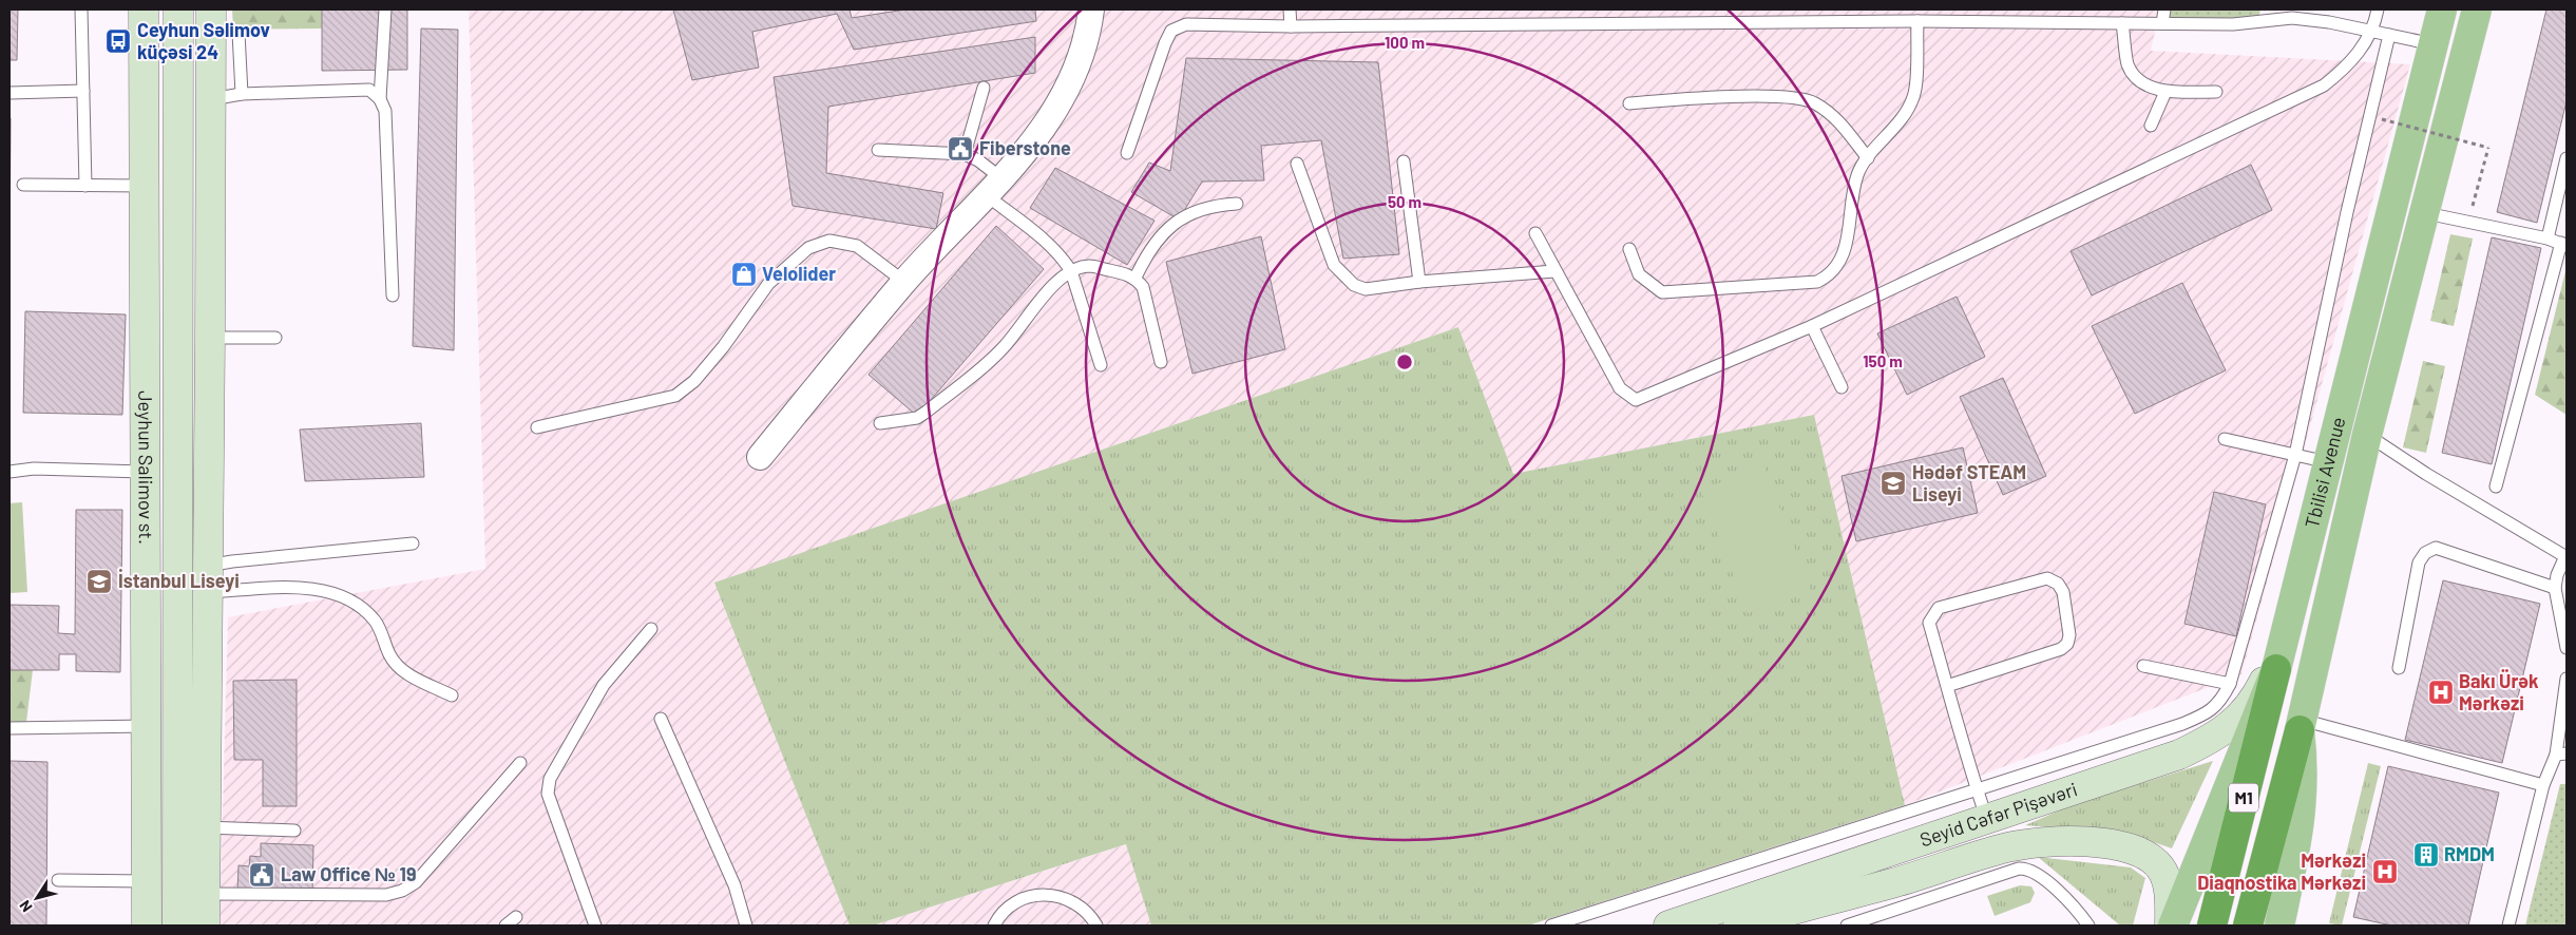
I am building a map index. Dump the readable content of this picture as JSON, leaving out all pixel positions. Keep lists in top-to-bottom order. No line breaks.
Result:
{"streets":{"highway":["M1"],"main road":["Jeyhun Salimov st.","Tbilisi Avenue","Seyid Cəfər Pişəvəri"]},"crossings":[["Tbilisi Avenue","M1"],["Tbilisi Avenue","Seyid Cəfər Pişəvəri"]],"places":{"bus stop":["Ceyhun Səlimov küçəsi 24"],"public building":["Fiberstone","Law Office № 19"],"shop":["Velolider"],"school or university":["Hədəf STEAM Liseyi","İstanbul Liseyi"],"hospital":["Bakı Ürək Mərkəzi","Mərkəzi Diaqnostika Mərkəzi"],"building":["RMDM"]},"north":"bottom left","rings":["100 m","50 m","150 m"]}
